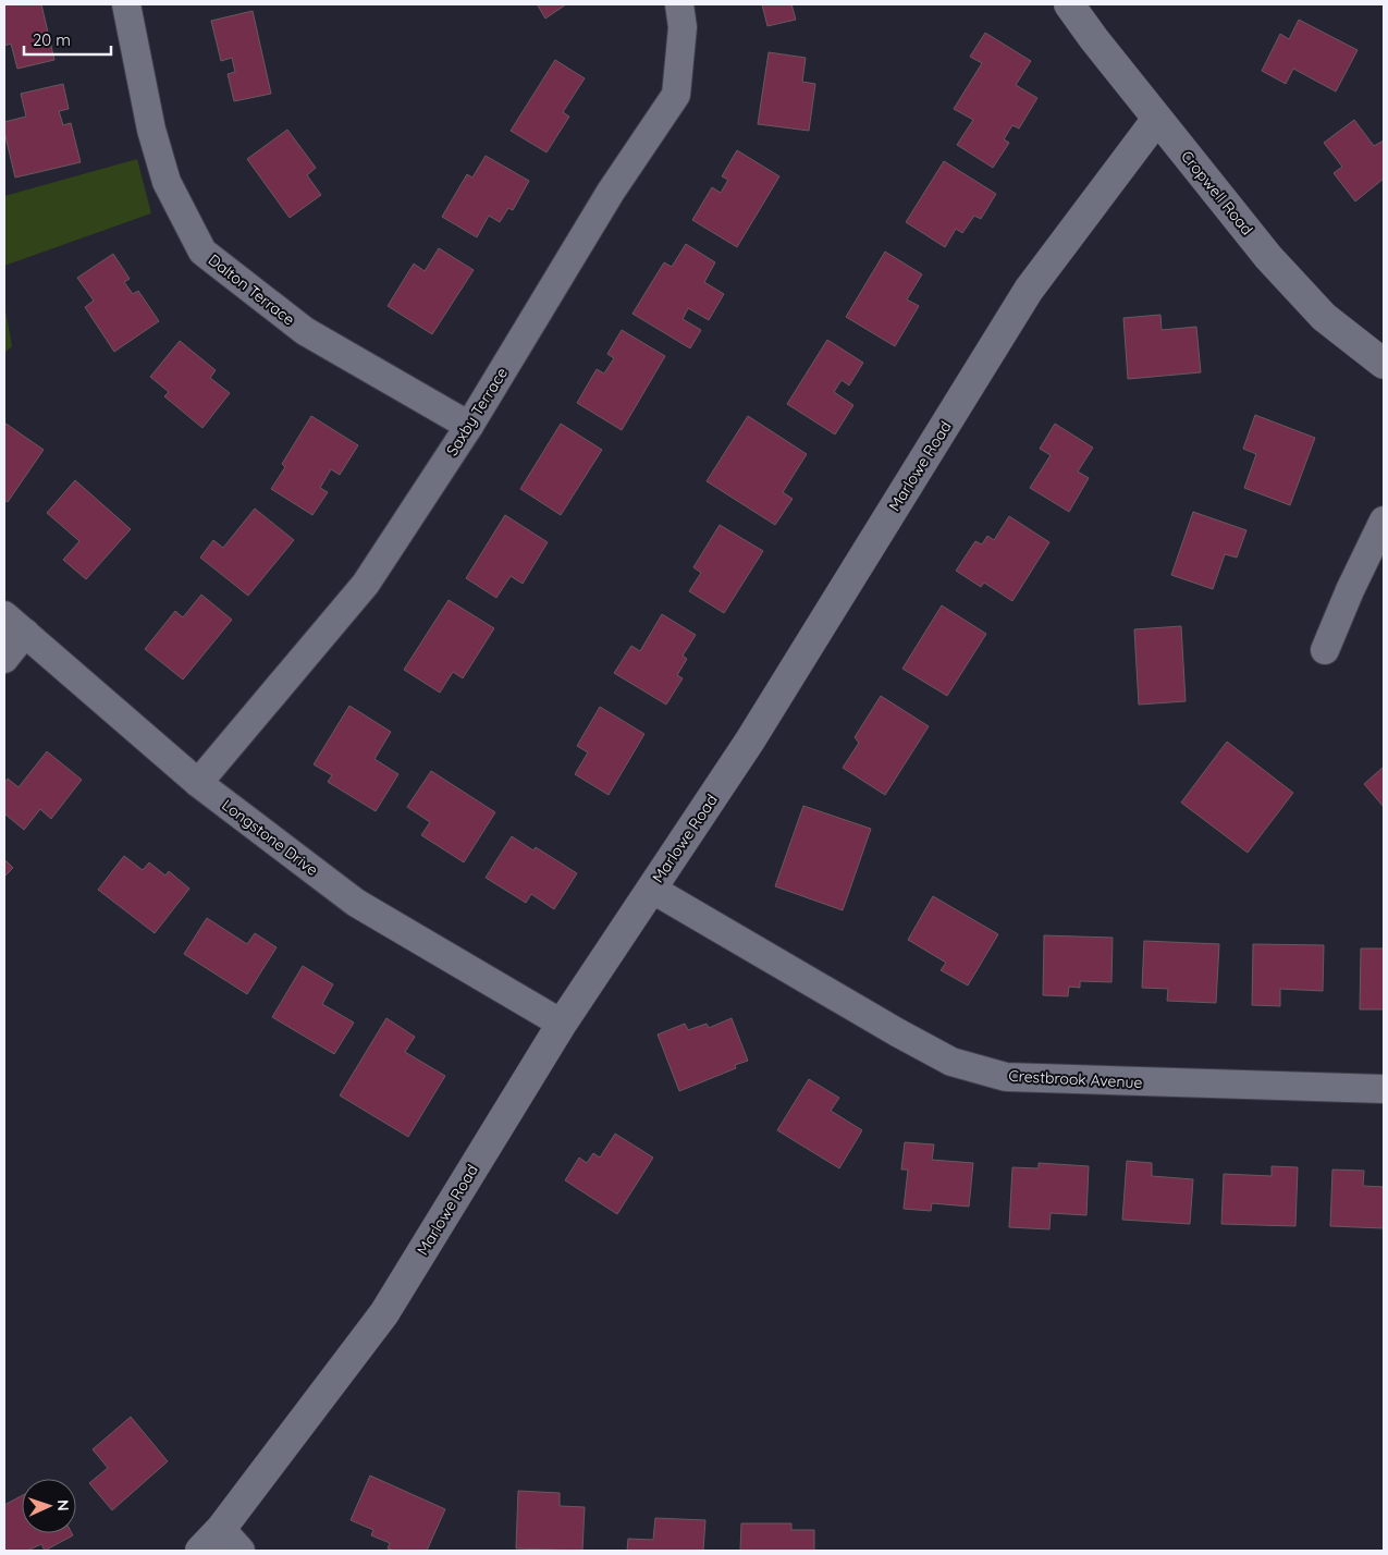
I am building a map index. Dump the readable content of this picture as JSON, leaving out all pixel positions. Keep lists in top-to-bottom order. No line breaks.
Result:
{"streets":{"street":["Cropwell Road","Dalton Terrace","Saxby Terrace","Marlowe Road","Longstone Drive","Crestbrook Avenue"]},"crossings":[["Cropwell Road","Marlowe Road"],["Dalton Terrace","Saxby Terrace"],["Saxby Terrace","Longstone Drive"],["Marlowe Road","Longstone Drive"],["Marlowe Road","Crestbrook Avenue"]],"scale_bar":"20 m","north":"right"}
